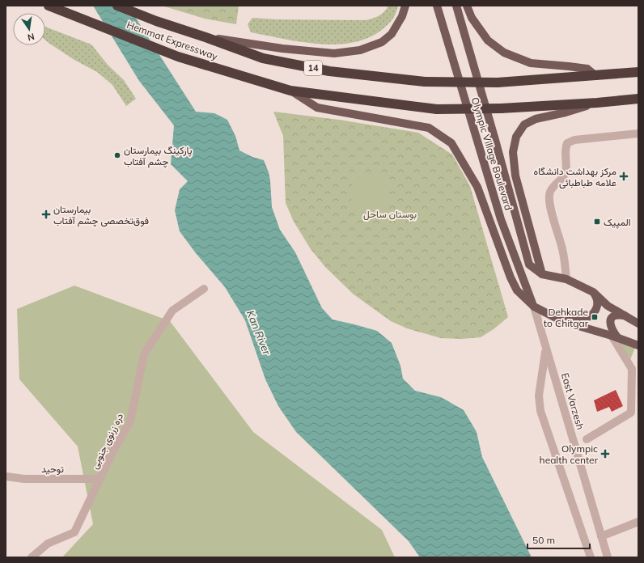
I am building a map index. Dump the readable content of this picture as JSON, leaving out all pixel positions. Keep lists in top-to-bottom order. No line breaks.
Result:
{"streets":{"highway":["Hemmat Expressway","14"],"main road":["Olympic Village Boulevard"],"street":["East Varzesh","دره زرنوی جنوبی","توحید"]},"crossings":[["Olympic Village Boulevard","East Varzesh"],["دره زرنوی جنوبی","توحید"]],"water":["Kan River"],"parks":["بوستان ساحل"],"places":{"other":["پاركينگ بيمارستان چشم آفتاب"],"health":["مرکز بهداشت دانشگاه علامه طباطبائی","بیمارستان فوق‌تخصصی چشم آفتاب","Olympic health center"],"transit":["المپیک","Dehkade to Chitgar"]},"scale_bar":"50 m","north":"bottom"}
